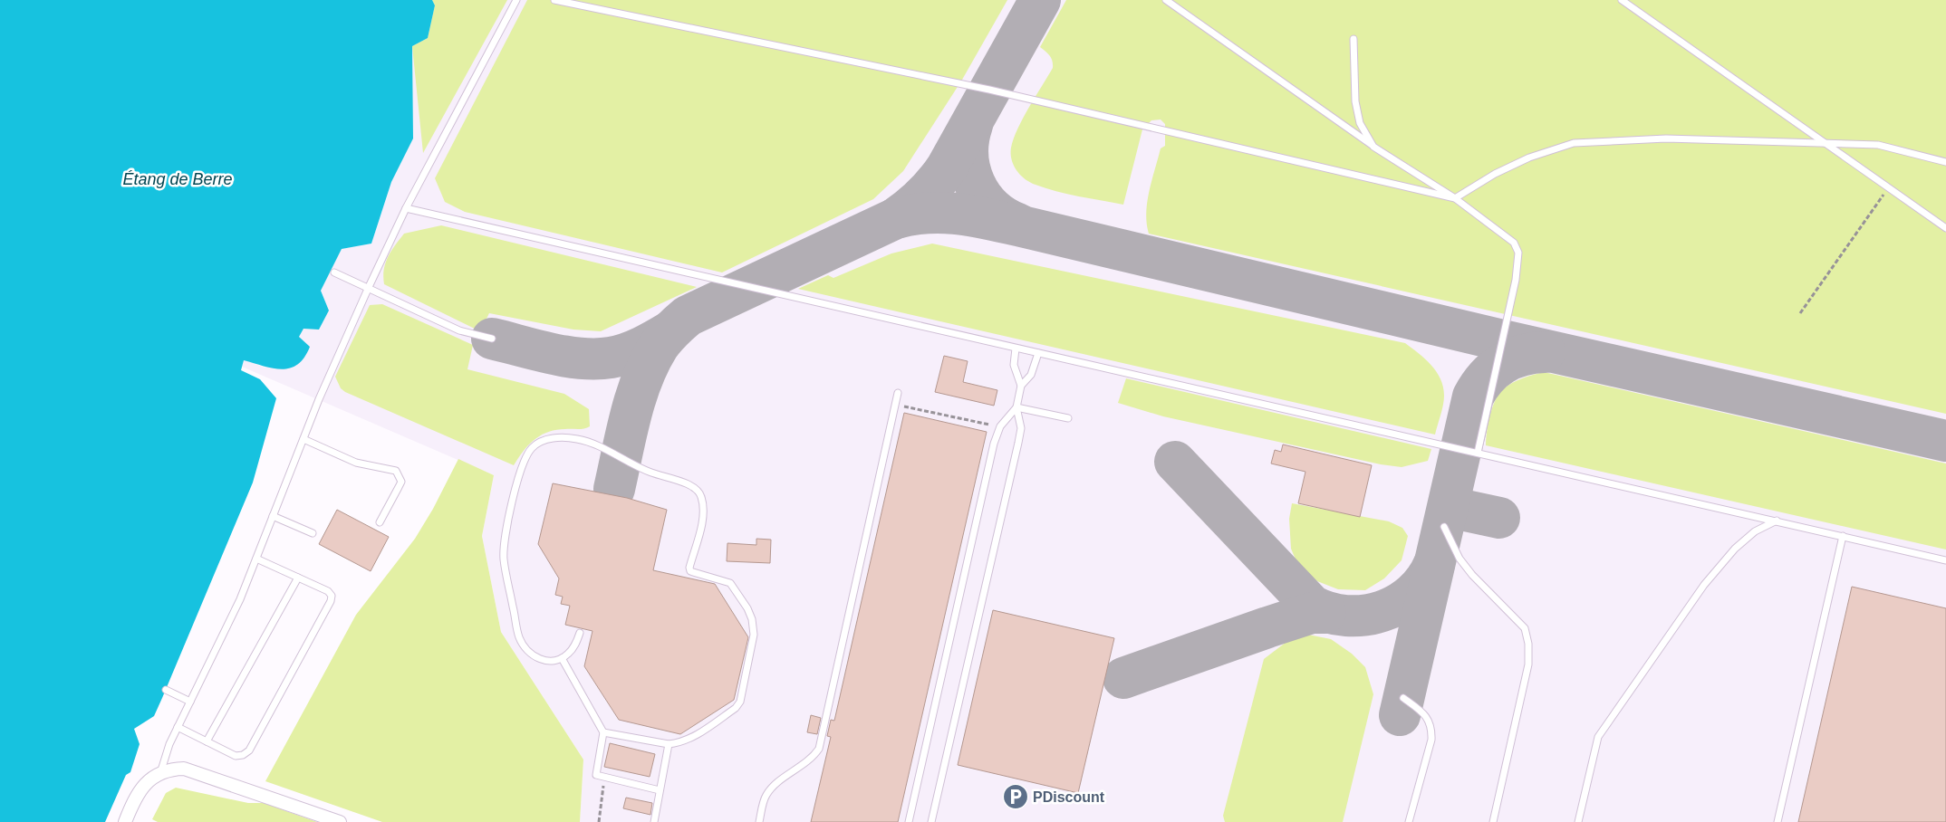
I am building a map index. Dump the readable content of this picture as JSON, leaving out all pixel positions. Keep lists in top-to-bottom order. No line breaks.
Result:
{"water":["Étang de Berre"],"places":{"parking":["PDiscount"]}}
